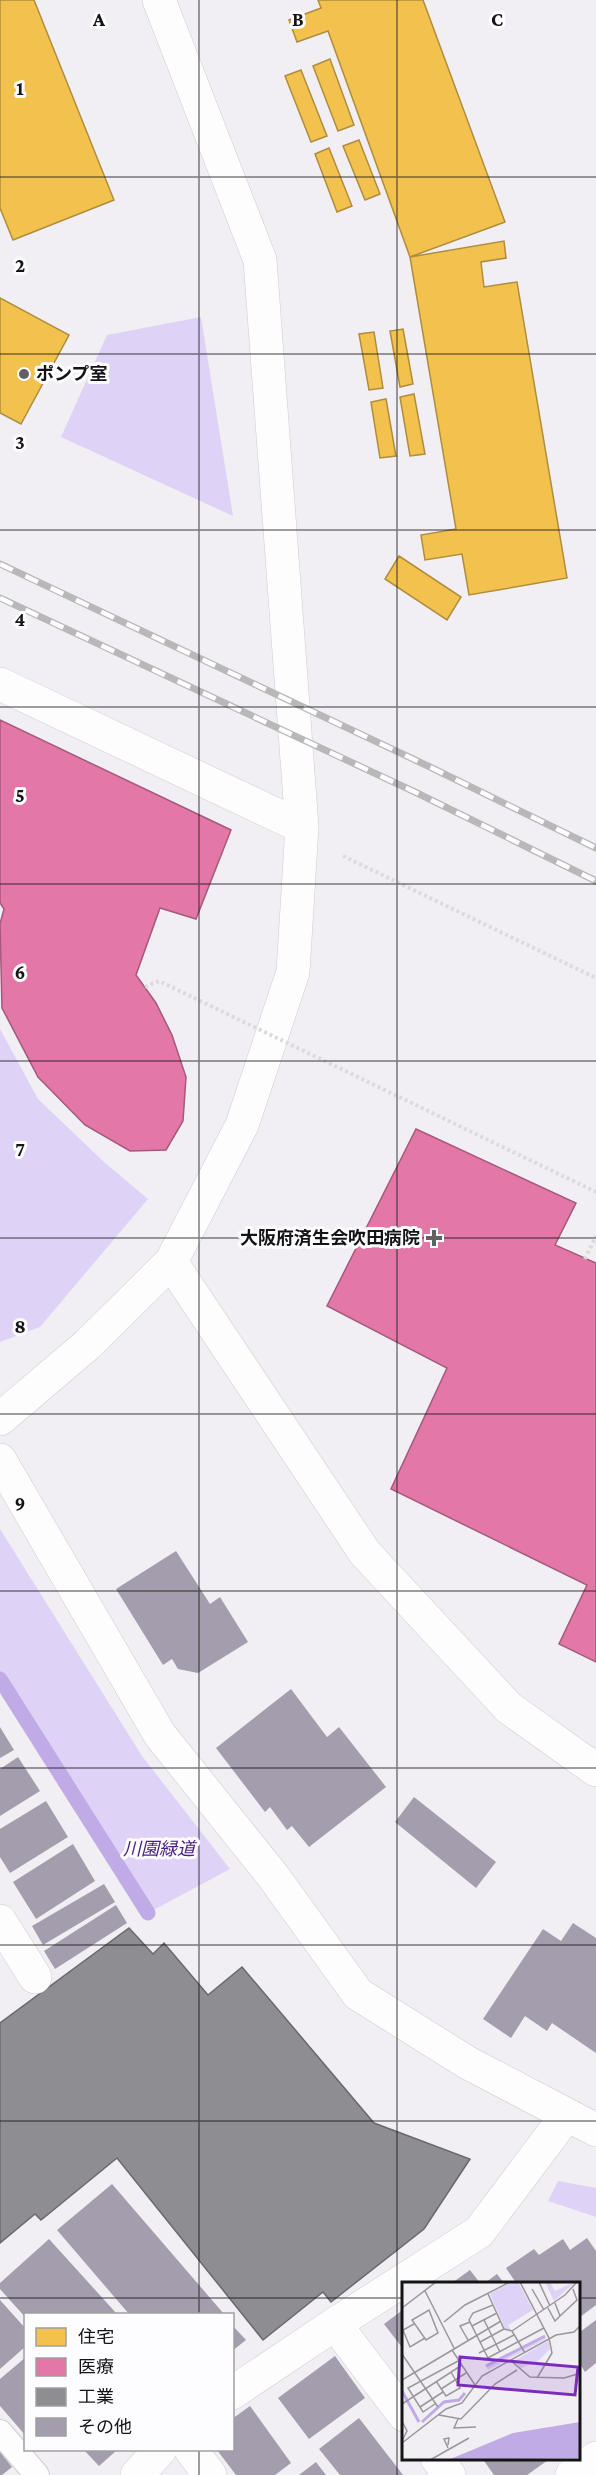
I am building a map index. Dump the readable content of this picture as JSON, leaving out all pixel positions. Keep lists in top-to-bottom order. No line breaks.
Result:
{"parks":["川園緑道"],"places":{"other":["ポンプ室"],"health":["大阪府済生会吹田病院"]},"legend":["住宅","医療","工業","その他"],"grid":{"columns":["A","B","C"],"rows":["1","2","3","4","5","6","7","8","9"]}}
